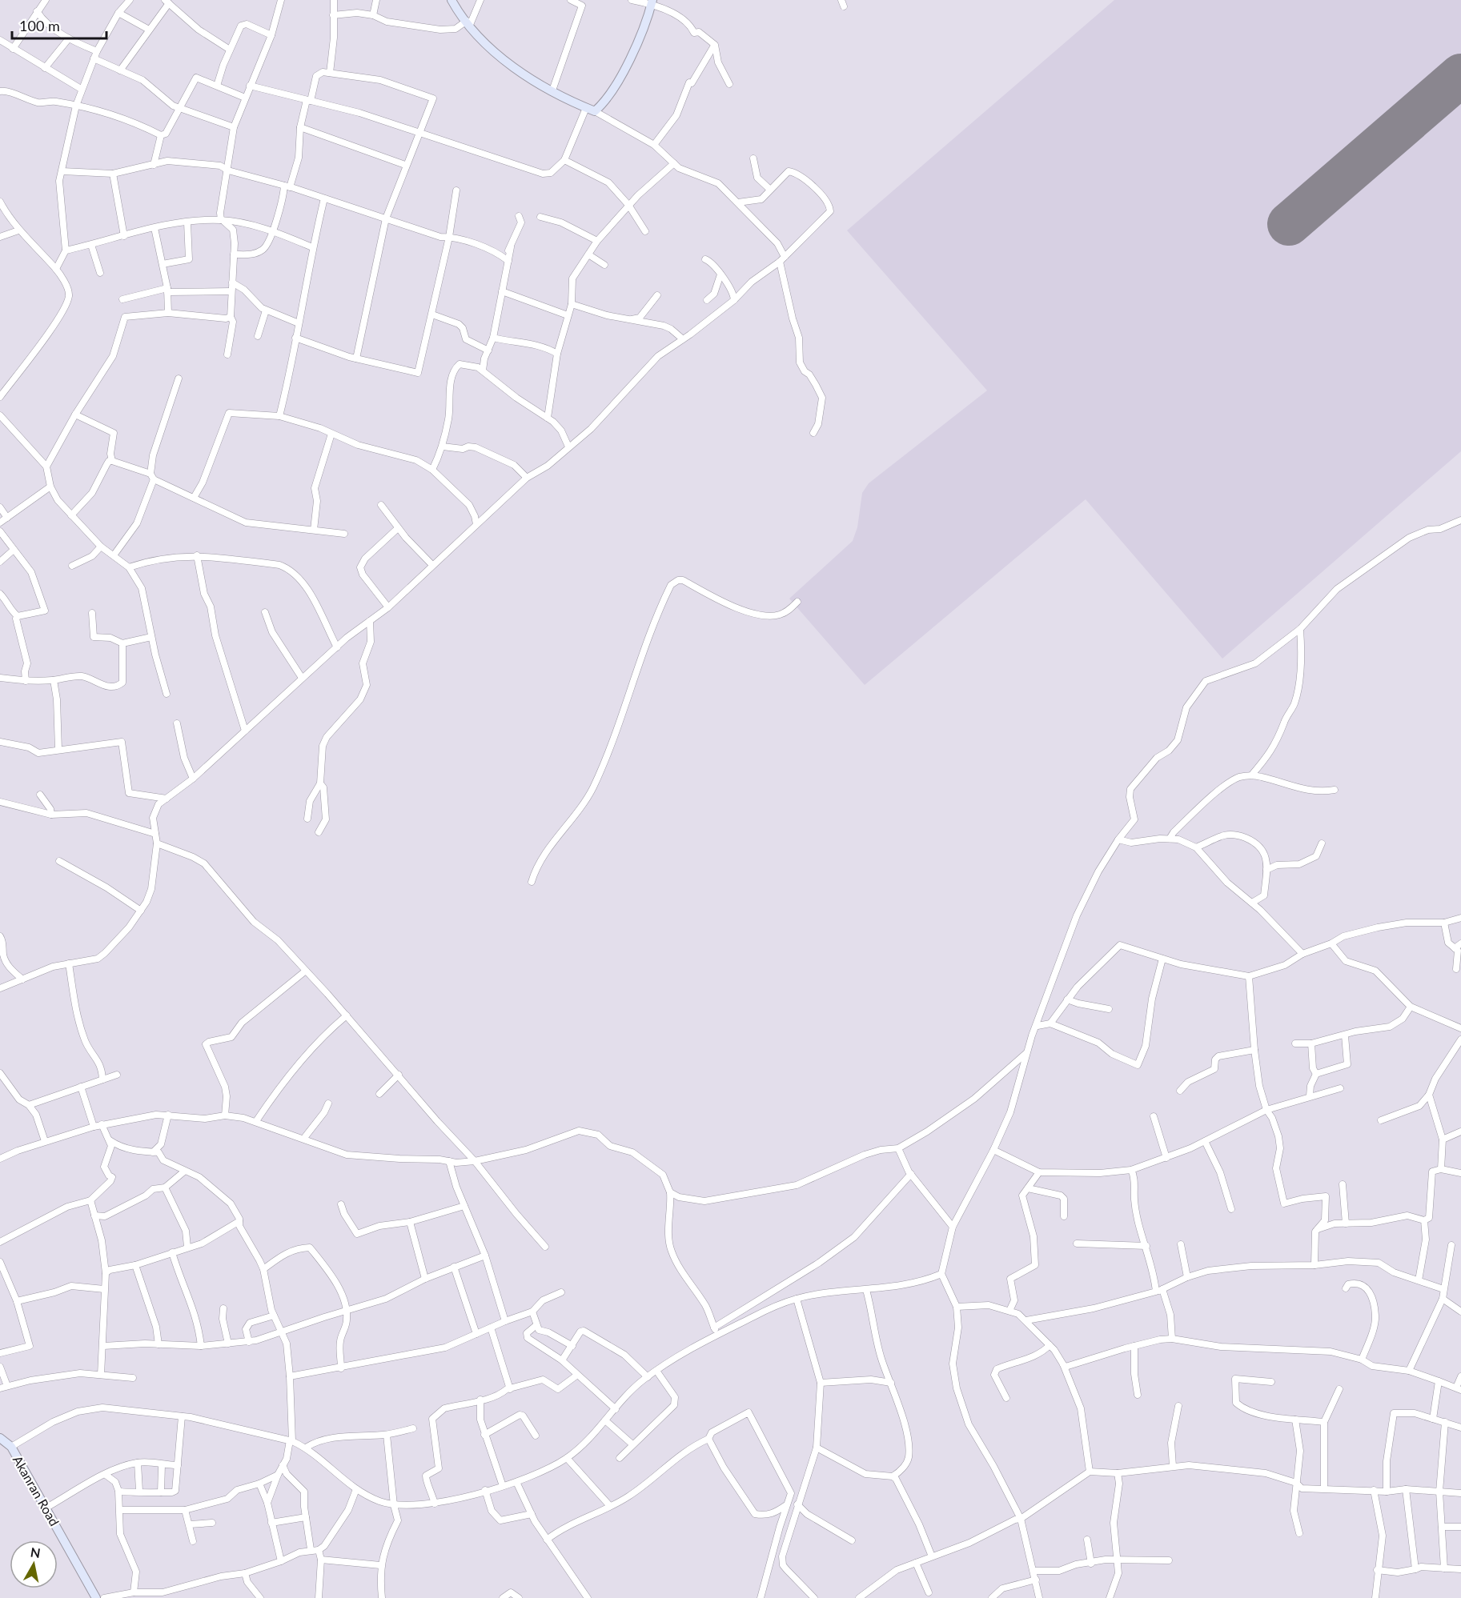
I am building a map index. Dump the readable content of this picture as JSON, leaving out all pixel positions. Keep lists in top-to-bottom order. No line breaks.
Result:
{"streets":{"street":["Akanran Road"]},"scale_bar":"100 m","north":"top"}
